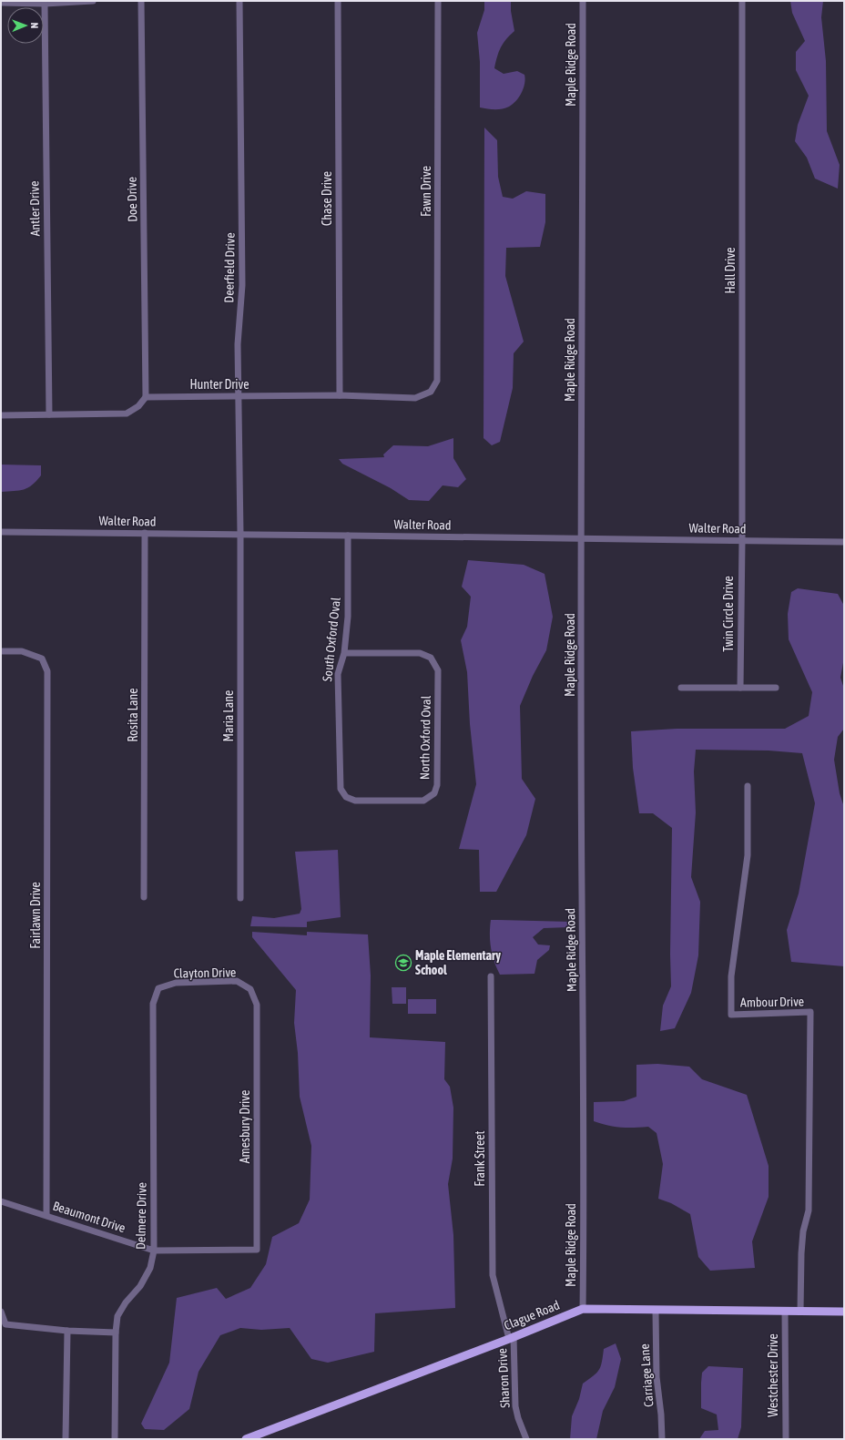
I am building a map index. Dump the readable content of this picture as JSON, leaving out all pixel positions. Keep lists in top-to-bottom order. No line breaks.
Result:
{"streets":{"main road":["Clague Road"],"street":["Maple Ridge Road","Fawn Drive","Chase Drive","Doe Drive","Antler Drive","Deerfield Drive","Hall Drive","Hunter Drive","Walter Road","Twin Circle Drive","South Oxford Oval","Rosita Lane","Maria Lane","North Oxford Oval","Fairlawn Drive","Clayton Drive","Ambour Drive","Amesbury Drive","Frank Street","Delmere Drive","Beaumont Drive","Carriage Lane","Westchester Drive","Sharon Drive"]},"crossings":[["Maple Ridge Road","Walter Road"],["Maple Ridge Road","Clague Road"],["Fawn Drive","Hunter Drive"],["Chase Drive","Hunter Drive"],["Doe Drive","Hunter Drive"],["Deerfield Drive","Hunter Drive"],["Deerfield Drive","Walter Road"],["Deerfield Drive","Maria Lane"],["Hall Drive","Walter Road"],["Hall Drive","Twin Circle Drive"],["Walter Road","Twin Circle Drive"],["Walter Road","South Oxford Oval"],["Walter Road","Rosita Lane"],["Walter Road","Maria Lane"],["South Oxford Oval","North Oxford Oval"],["Fairlawn Drive","Beaumont Drive"],["Clayton Drive","Amesbury Drive"],["Clayton Drive","Delmere Drive"],["Ambour Drive","Clague Road"],["Amesbury Drive","Beaumont Drive"],["Frank Street","Clague Road"],["Frank Street","Sharon Drive"],["Delmere Drive","Beaumont Drive"],["Clague Road","Carriage Lane"],["Clague Road","Westchester Drive"],["Clague Road","Sharon Drive"]],"places":{"school or university":["Maple Elementary School"]},"north":"right"}
